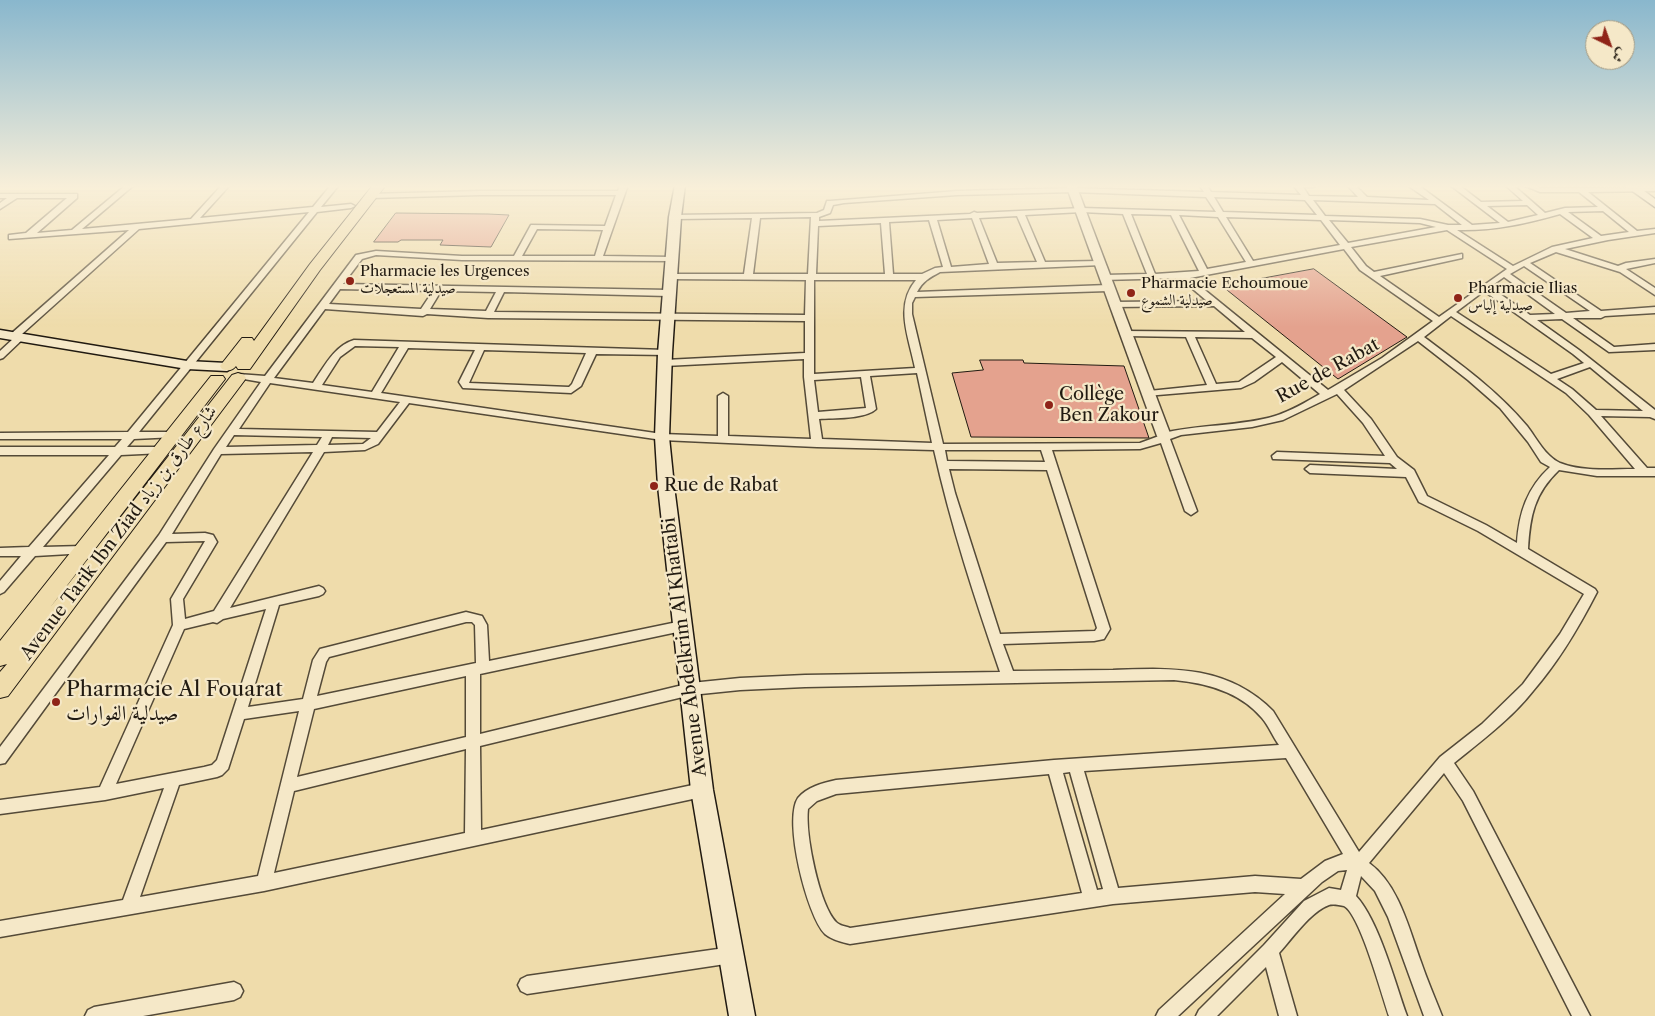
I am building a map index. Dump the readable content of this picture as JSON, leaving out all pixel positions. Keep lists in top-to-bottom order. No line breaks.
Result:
{"streets":{"main road":["Avenue Tarik Ibn Ziad شارع طارق بن زياد","Avenue Abdelkrim Al Khattabi"],"street":["Rue de Rabat"]},"crossings":[["Rue de Rabat","Avenue Tarik Ibn Ziad شارع طارق بن زياد"],["Rue de Rabat","Avenue Abdelkrim Al Khattabi"]],"places":["Pharmacie les Urgences صيدلية المستعجلات","Pharmacie Echoumoue صيدلية الشموع","Pharmacie Ilias صيدلية إلياس","Collège Ben Zakour","Rue de Rabat","Pharmacie Al Fouarat صيدلية الفوارات"],"north":"bottom right"}
